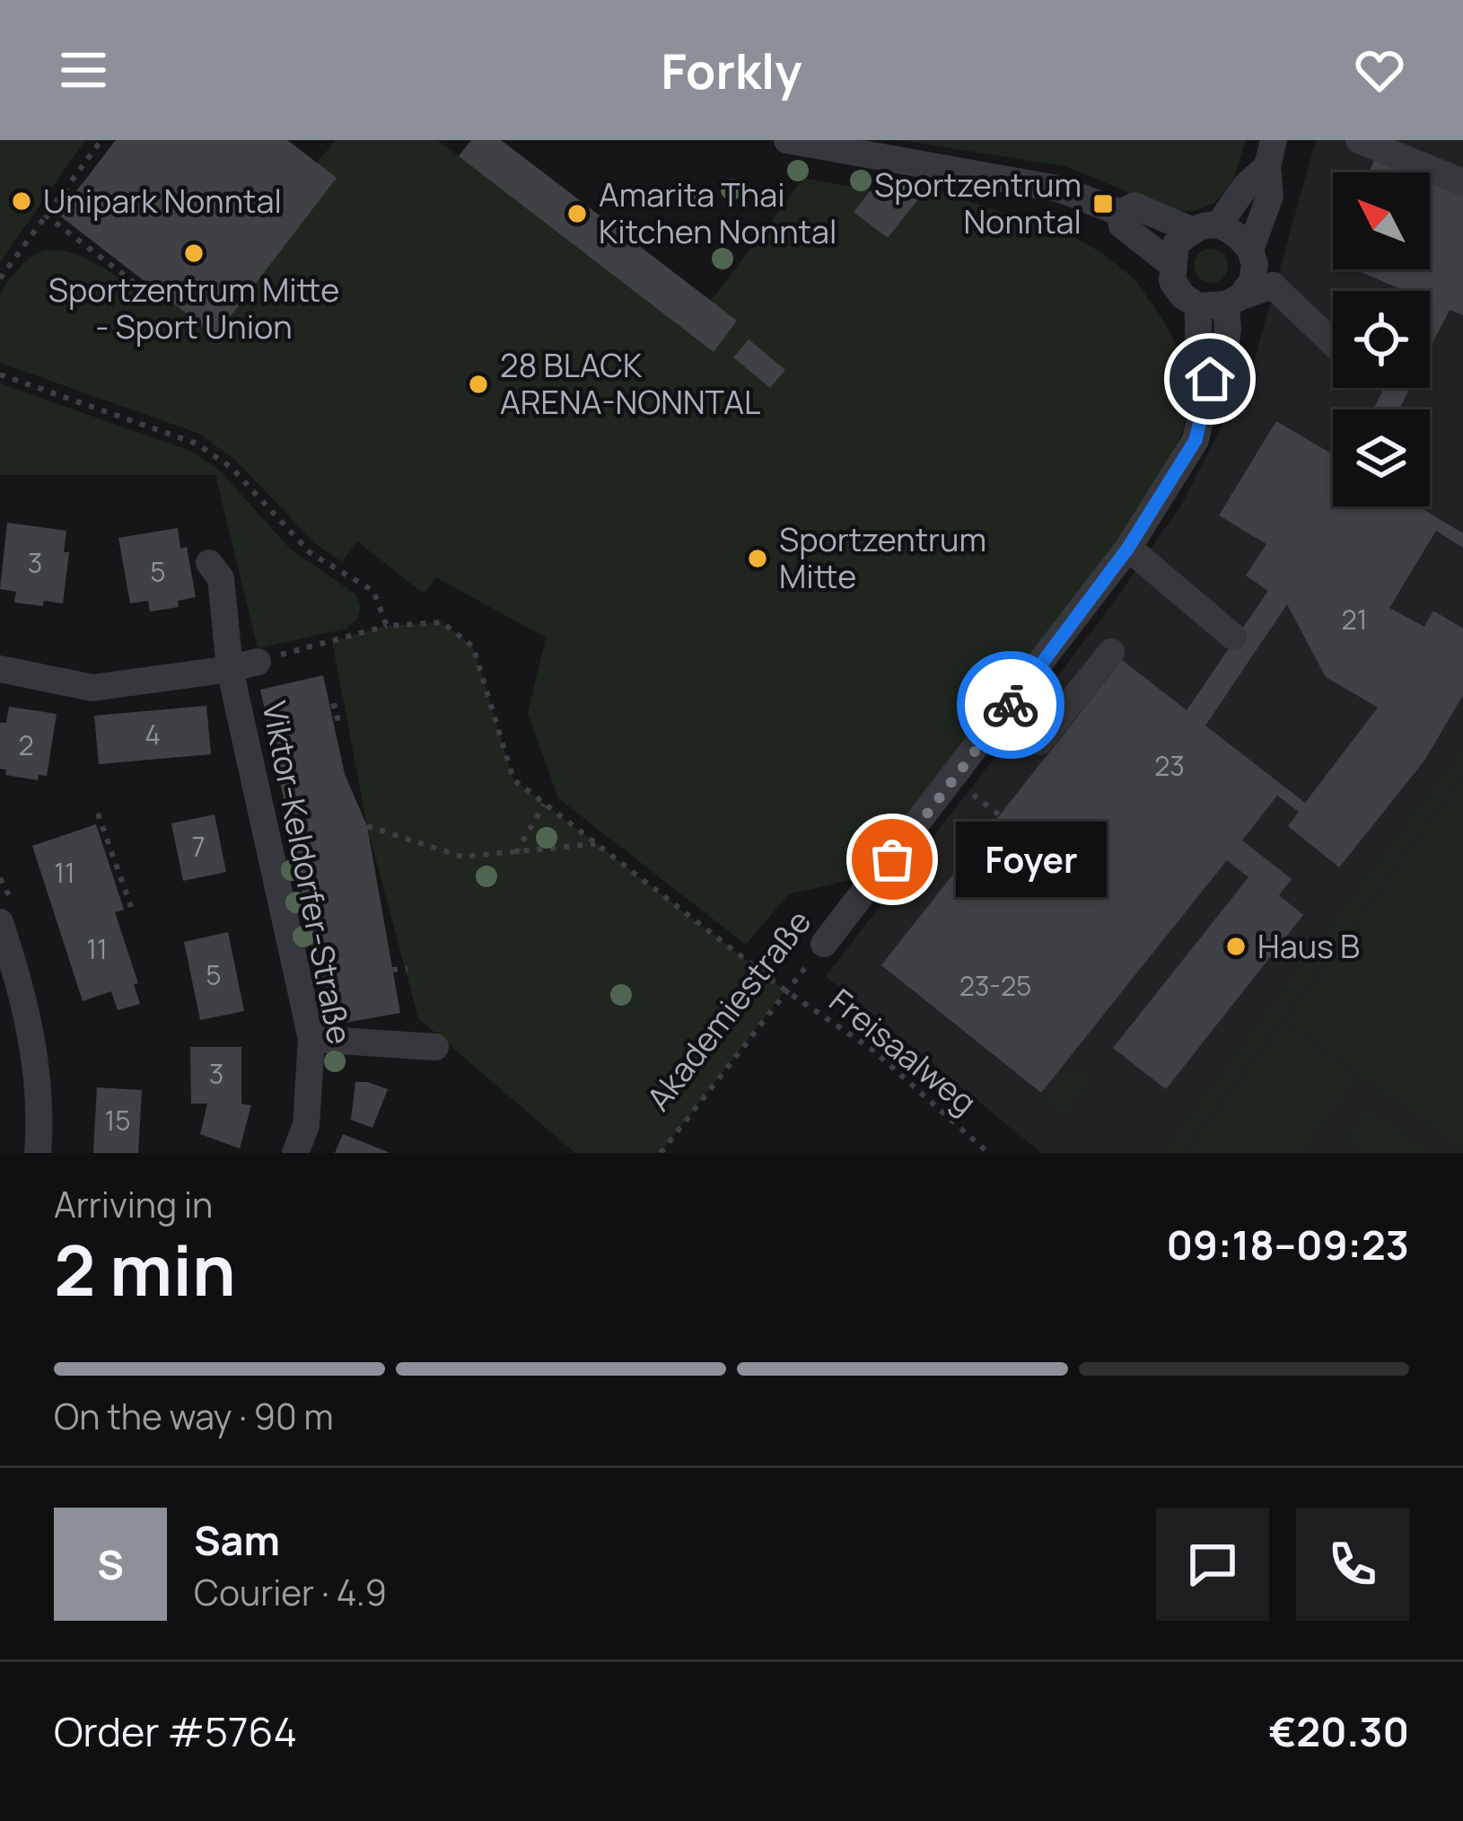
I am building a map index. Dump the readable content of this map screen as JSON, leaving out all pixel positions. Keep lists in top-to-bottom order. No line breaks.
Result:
{"streets":{"street":["Viktor-Keldorfer-Straße","Akademiestraße"],"path":["Freisaalweg"]},"crossings":[["Akademiestraße","Freisaalweg"]],"places":{"other":["Unipark Nonntal","Amarita Thai Kitchen Nonntal","Sportzentrum Mitte - Sport Union","28 BLACK ARENA-NONNTAL","Sportzentrum Mitte","Foyer","Haus B"],"transit":["Sportzentrum Nonntal"]},"house_numbers":["3","5","21","4","2","23","7","11","11","5","23-25","3","15"],"north":"top left","page":{"header":"Forkly","bubble":"Foyer","heading":["2 min","Arriving in","09:18–09:23"],"panel":["Sam","Courier · 4.9","Order #5764","€20.30"],"bar":"On the way · 90 m","round":"S"}}
